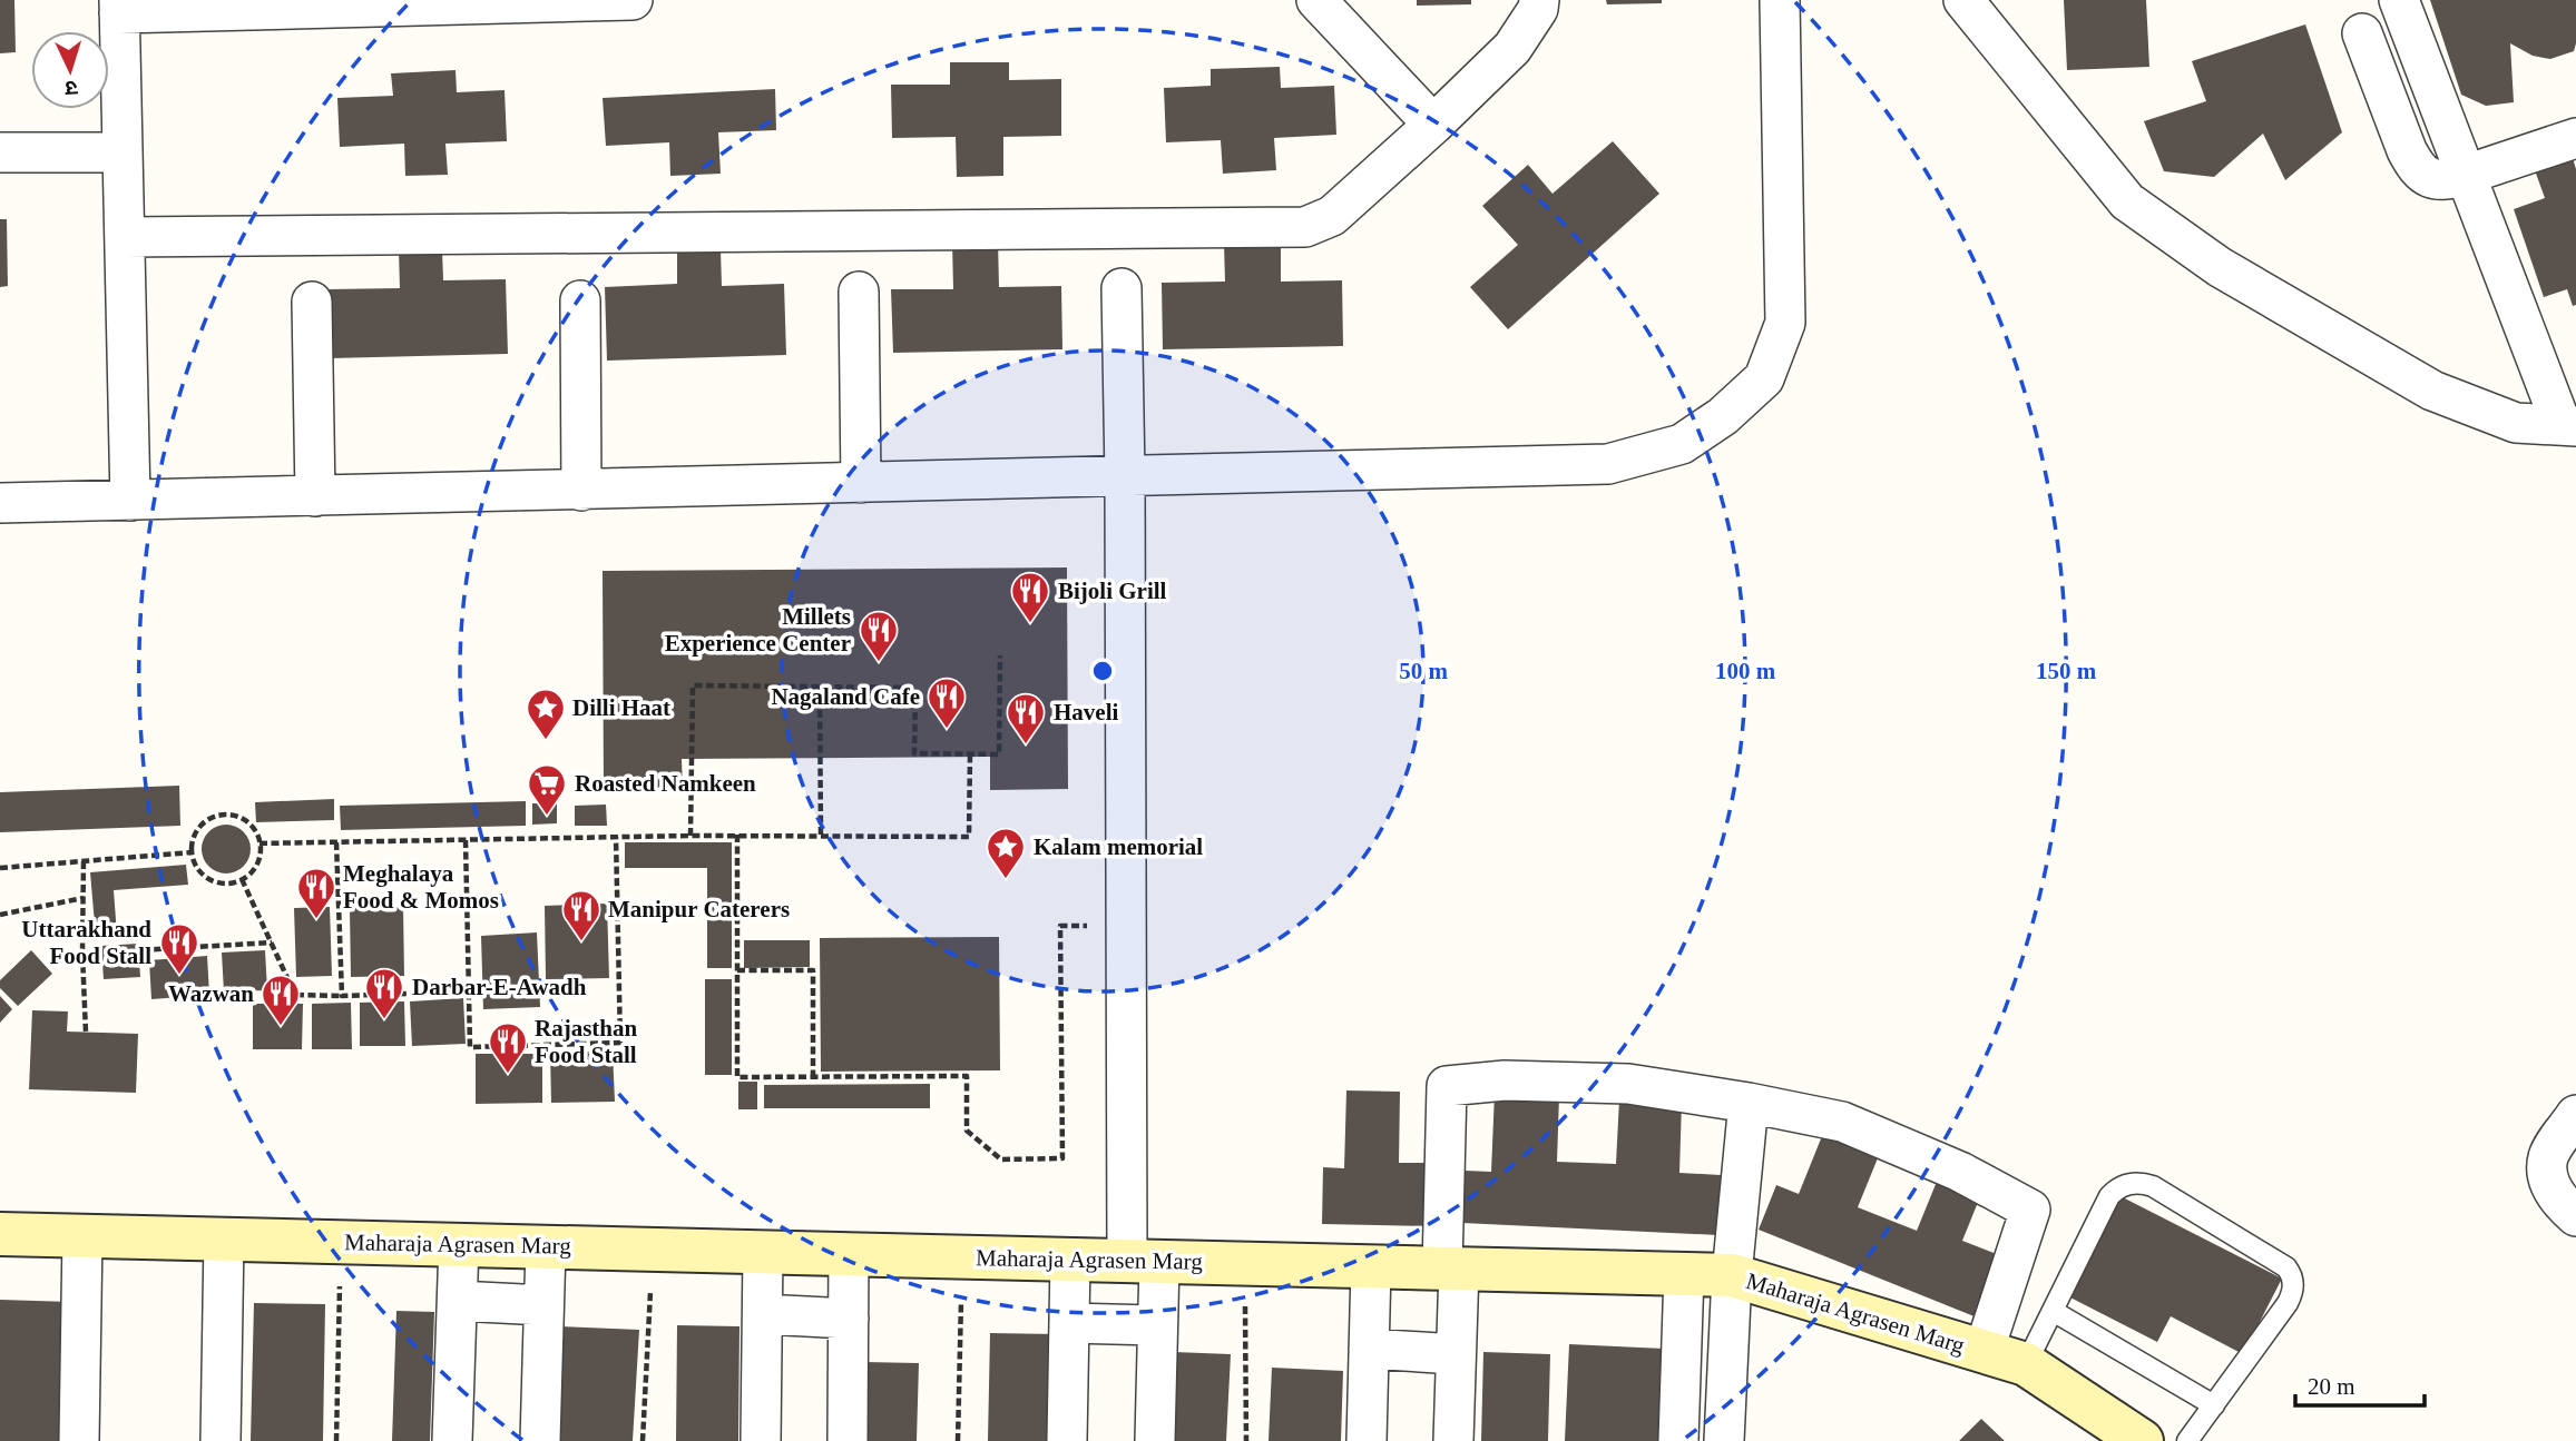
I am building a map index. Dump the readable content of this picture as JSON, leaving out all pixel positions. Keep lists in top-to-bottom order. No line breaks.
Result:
{"streets":{"street":["Maharaja Agrasen Marg"]},"places":{"restaurant":["Bijoli Grill","Millets Experience Center","Nagaland Cafe","Haveli","Meghalaya Food & Momos","Manipur Caterers","Uttarakhand Food Stall","Darbar-E-Awadh","Wazwan","Rajasthan Food Stall"],"place":["Dilli Haat","Kalam memorial"],"supermarket":["Roasted Namkeen"]},"scale_bar":"20 m","north":"bottom","rings":["50 m","100 m","150 m"]}
